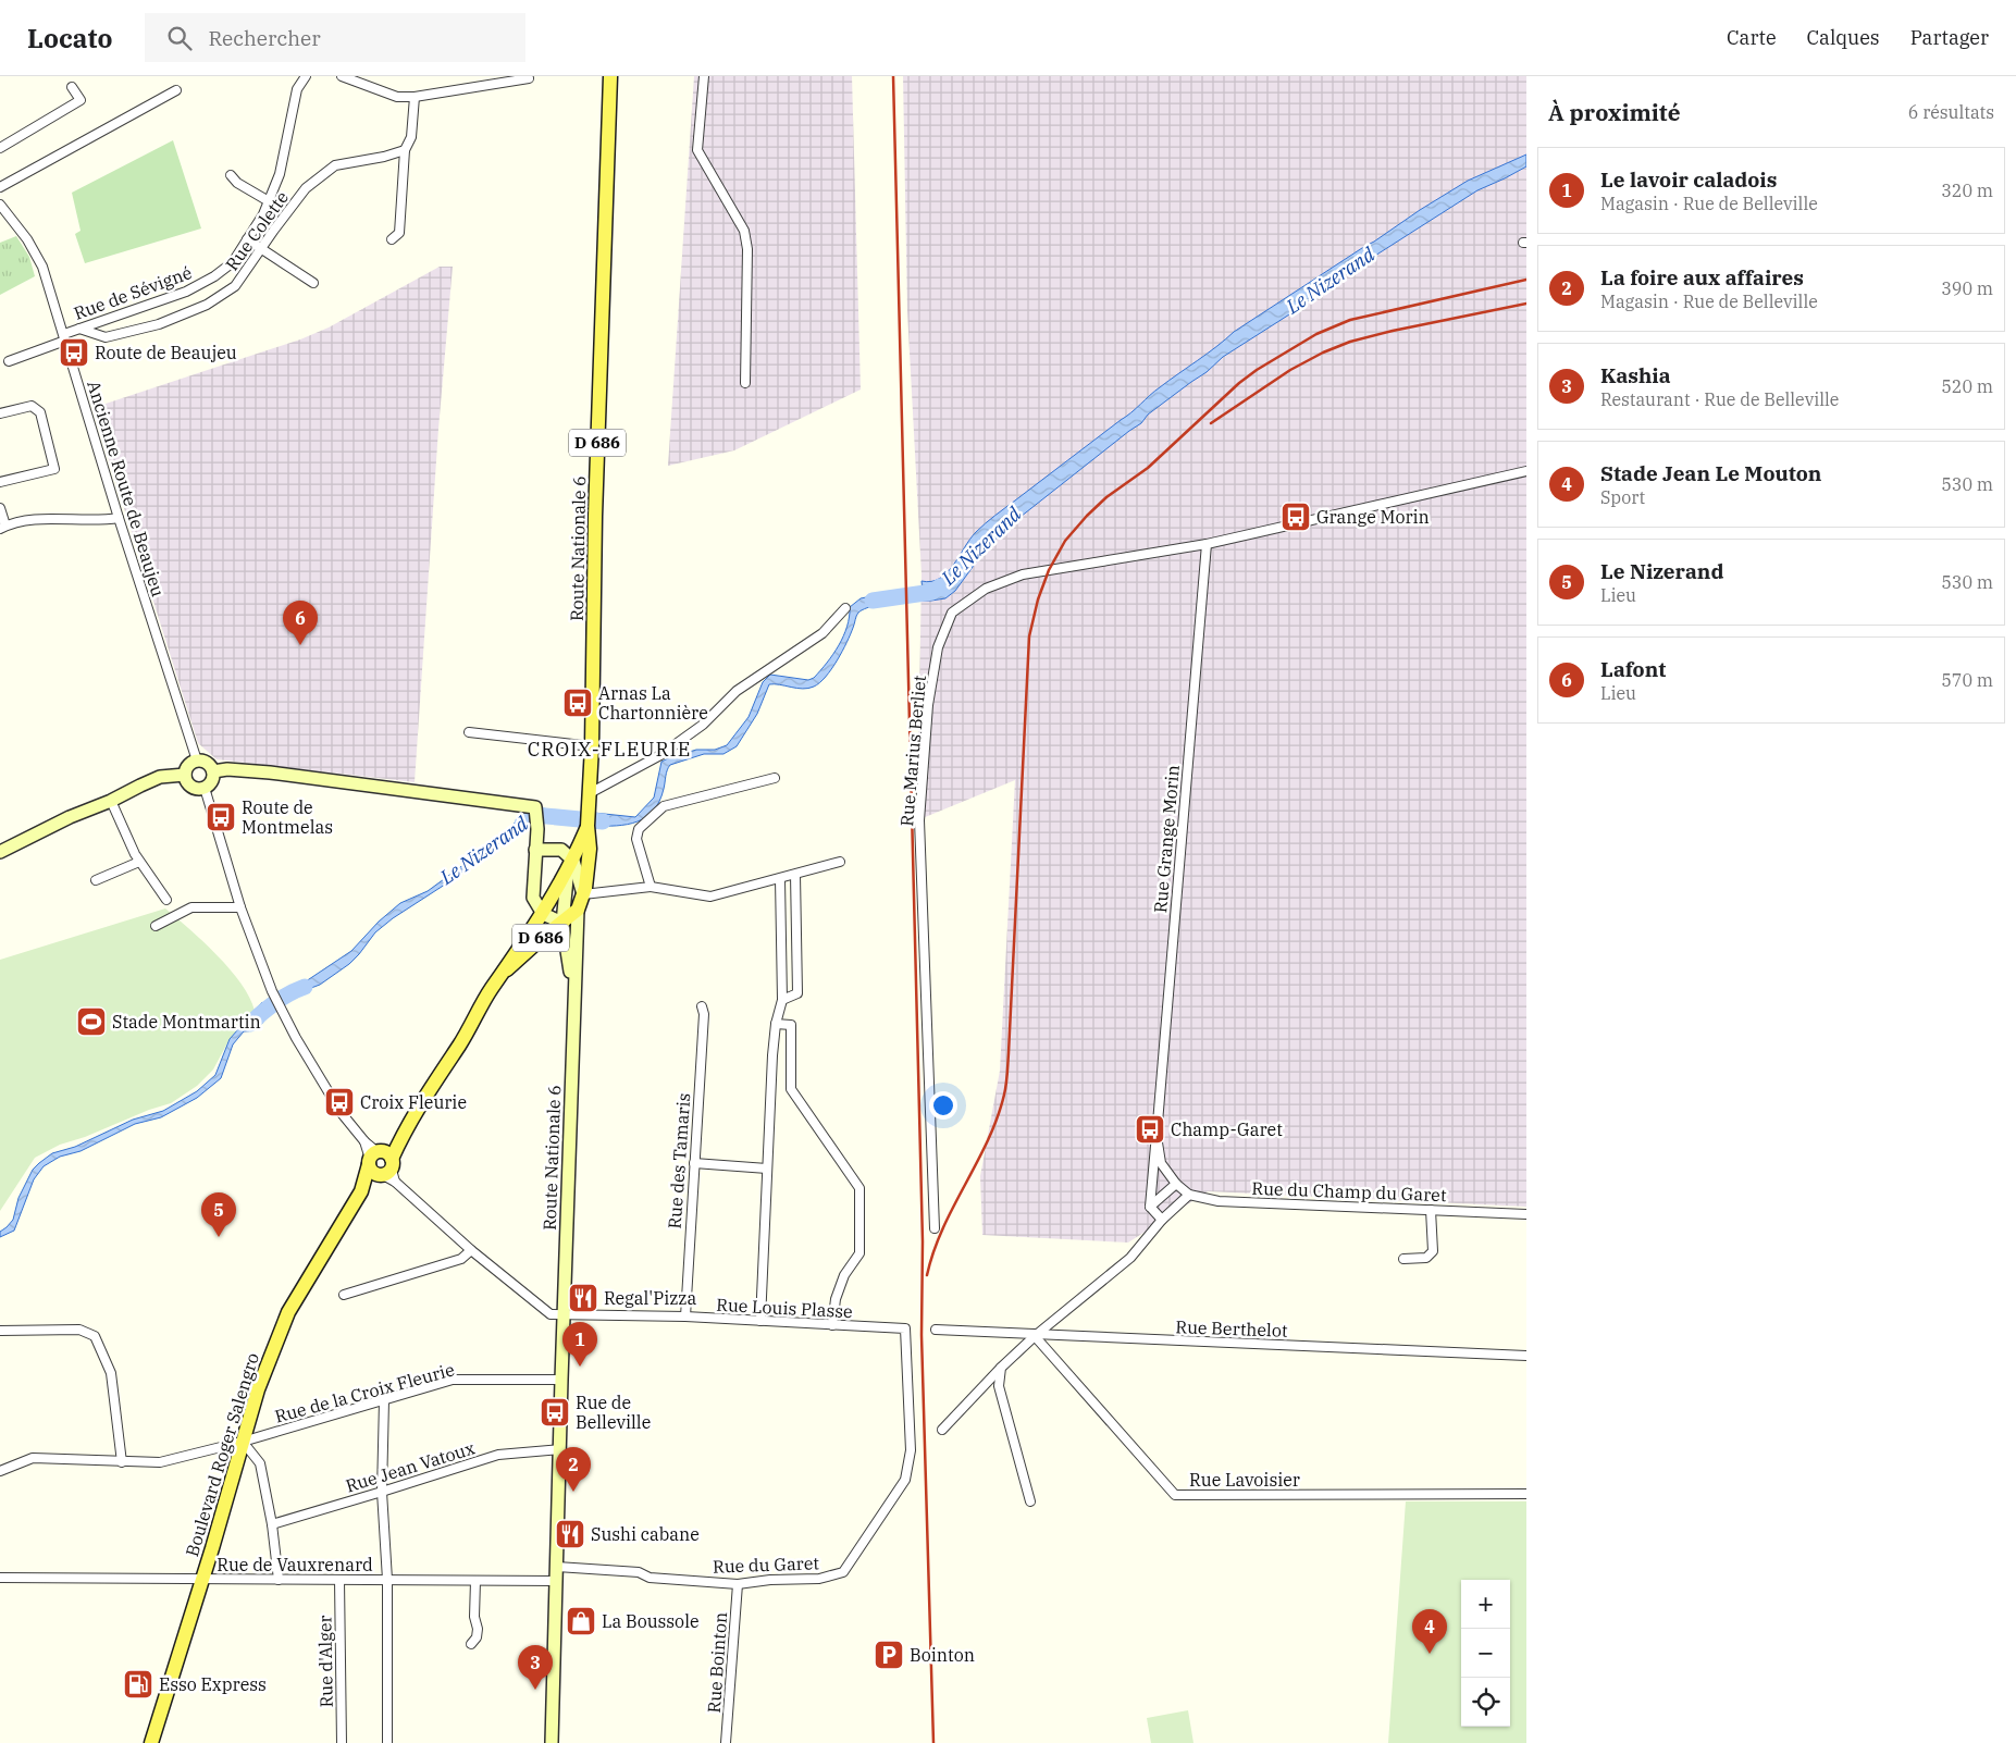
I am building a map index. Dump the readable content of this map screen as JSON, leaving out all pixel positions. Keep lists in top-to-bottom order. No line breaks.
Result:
{"streets":{"main road":["D 686","Route Nationale 6","Boulevard Roger Salengro"],"street":["Rue Colette","Rue de Sévigné","Ancienne Route de Beaujeu","Rue Marius Berliet","Rue Grange Morin","Rue des Tamaris","Rue du Champ du Garet","Rue Louis Plasse","Rue Berthelot","Rue de la Croix Fleurie","Rue Jean Vatoux","Rue Lavoisier","Rue de Vauxrenard","Rue du Garet","Rue d'Alger","Rue Bointon"]},"crossings":[["Rue Colette","Rue de Sévigné"],["Rue de Sévigné","Ancienne Route de Beaujeu"],["D 686","Route Nationale 6"],["D 686","Rue Louis Plasse"],["D 686","Rue de la Croix Fleurie"],["D 686","Rue Jean Vatoux"],["D 686","Rue de Vauxrenard"],["D 686","Rue du Garet"],["Route Nationale 6","Rue Louis Plasse"],["Route Nationale 6","Boulevard Roger Salengro"],["Rue Marius Berliet","Rue Grange Morin"],["Rue Grange Morin","Rue du Champ du Garet"],["Rue des Tamaris","Rue Louis Plasse"],["Rue Louis Plasse","Boulevard Roger Salengro"],["Rue Louis Plasse","Rue du Garet"],["Rue Berthelot","Rue Lavoisier"],["Rue de la Croix Fleurie","Boulevard Roger Salengro"],["Boulevard Roger Salengro","Rue de Vauxrenard"],["Rue de Vauxrenard","Rue d'Alger"],["Rue du Garet","Rue Bointon"]],"districts":["CROIX-FLEURIE"],"water":["Le Nizerand"],"places":{"bus stop":["Route de Beaujeu","Grange Morin","Arnas La Chartonnière","Route de Montmelas","Croix Fleurie","Champ-Garet","Rue de Belleville"],"sports":["Stade Montmartin"],"restaurant":["Regal'Pizza","Sushi cabane"],"shop":["La Boussole"],"parking":["Bointon"],"fuel station":["Esso Express"]},"page":{"header":"Locato","search":"Rechercher","nav":["Carte","Calques","Partager"],"heading":["À proximité","6 résultats"],"list":[{"mark":"1","name":"Le lavoir caladois","note":"Magasin · Rue de Belleville","value":"320 m"},{"mark":"2","name":"La foire aux affaires","note":"Magasin · Rue de Belleville","value":"390 m"},{"mark":"3","name":"Kashia","note":"Restaurant · Rue de Belleville","value":"520 m"},{"mark":"4","name":"Stade Jean Le Mouton","note":"Sport","value":"530 m"},{"mark":"5","name":"Le Nizerand","note":"Lieu","value":"530 m"},{"mark":"6","name":"Lafont","note":"Lieu","value":"570 m"}],"pins":["6","5","1","2","4","3"],"map_buttons":["+","−"]}}
